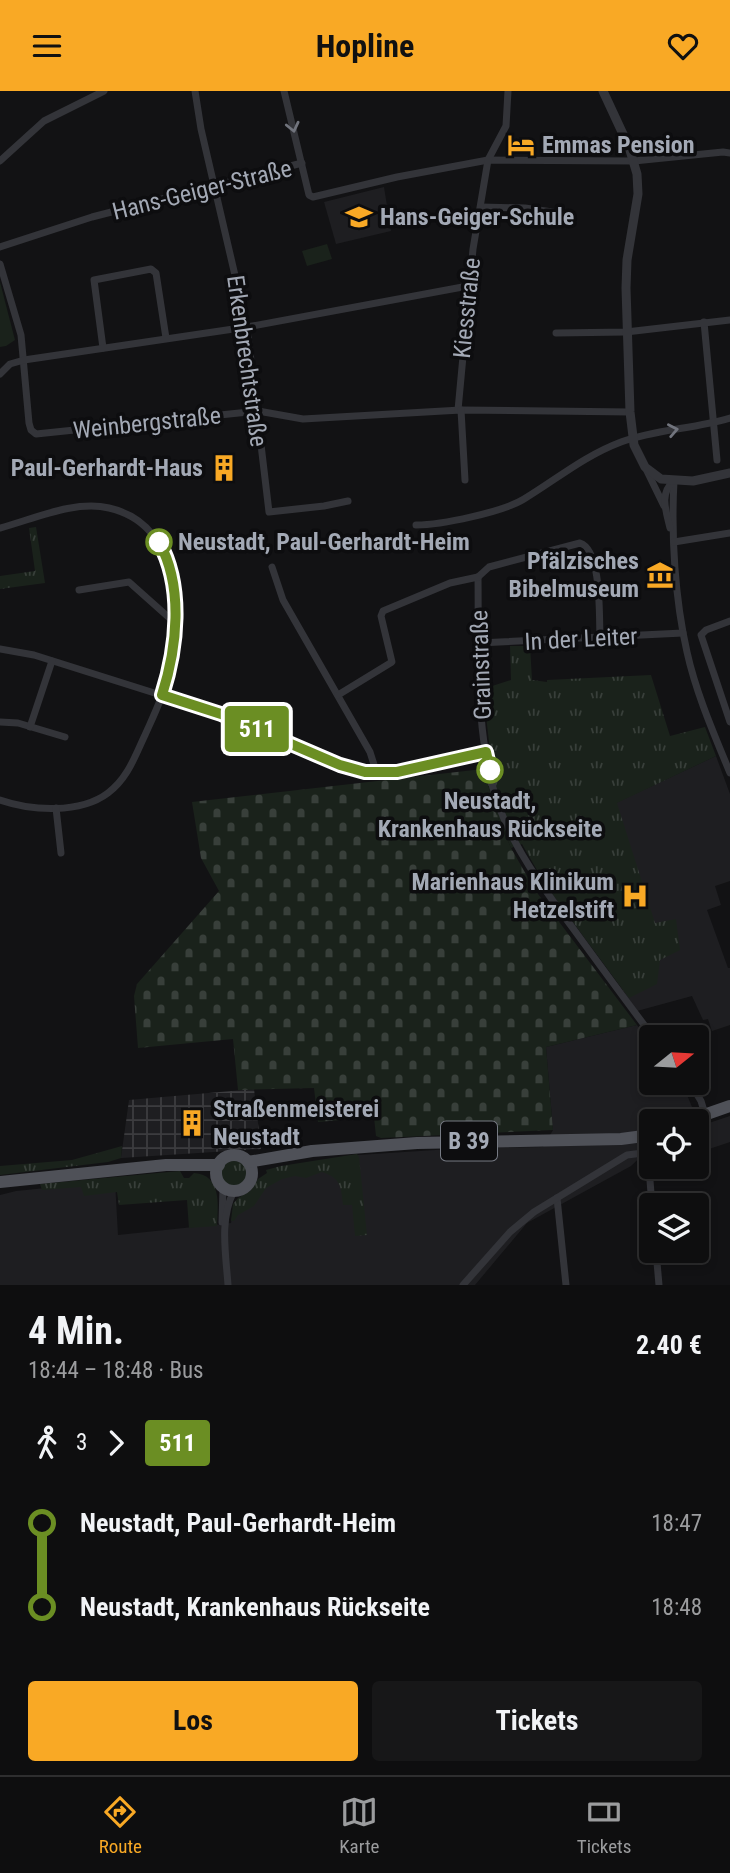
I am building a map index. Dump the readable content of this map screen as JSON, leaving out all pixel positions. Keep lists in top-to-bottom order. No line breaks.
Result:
{"streets":{"main road":["B 39"],"street":["Hans-Geiger-Straße","Kiesstraße","Erkenbrechtstraße","Weinbergstraße","In der Leiter","Grainstraße"]},"crossings":[["Hans-Geiger-Straße","Kiesstraße"],["Hans-Geiger-Straße","Erkenbrechtstraße"],["Kiesstraße","Weinbergstraße"],["Erkenbrechtstraße","Weinbergstraße"],["In der Leiter","Grainstraße"]],"places":{"hotel":["Emmas Pension"],"school or university":["Hans-Geiger-Schule"],"building":["Paul-Gerhardt-Haus","Straßenmeisterei Neustadt"],"other":["Neustadt, Paul-Gerhardt-Heim","Neustadt, Krankenhaus Rückseite"],"museum":["Pfälzisches Bibelmuseum"],"hospital":["Marienhaus Klinikum Hetzelstift"]},"lines":["bus line 511"],"north":"right","page":{"header":"Hopline","on_map":"511","heading":["4 Min.","18:44 – 18:48 · Bus","2.40 €"],"legs":["3","511"],"list":[{"name":"Neustadt, Paul-Gerhardt-Heim","value":"18:47"},{"name":"Neustadt, Krankenhaus Rückseite","value":"18:48"}],"buttons":["Los","Tickets"],"tabs":["Route","Karte","Tickets"]}}
